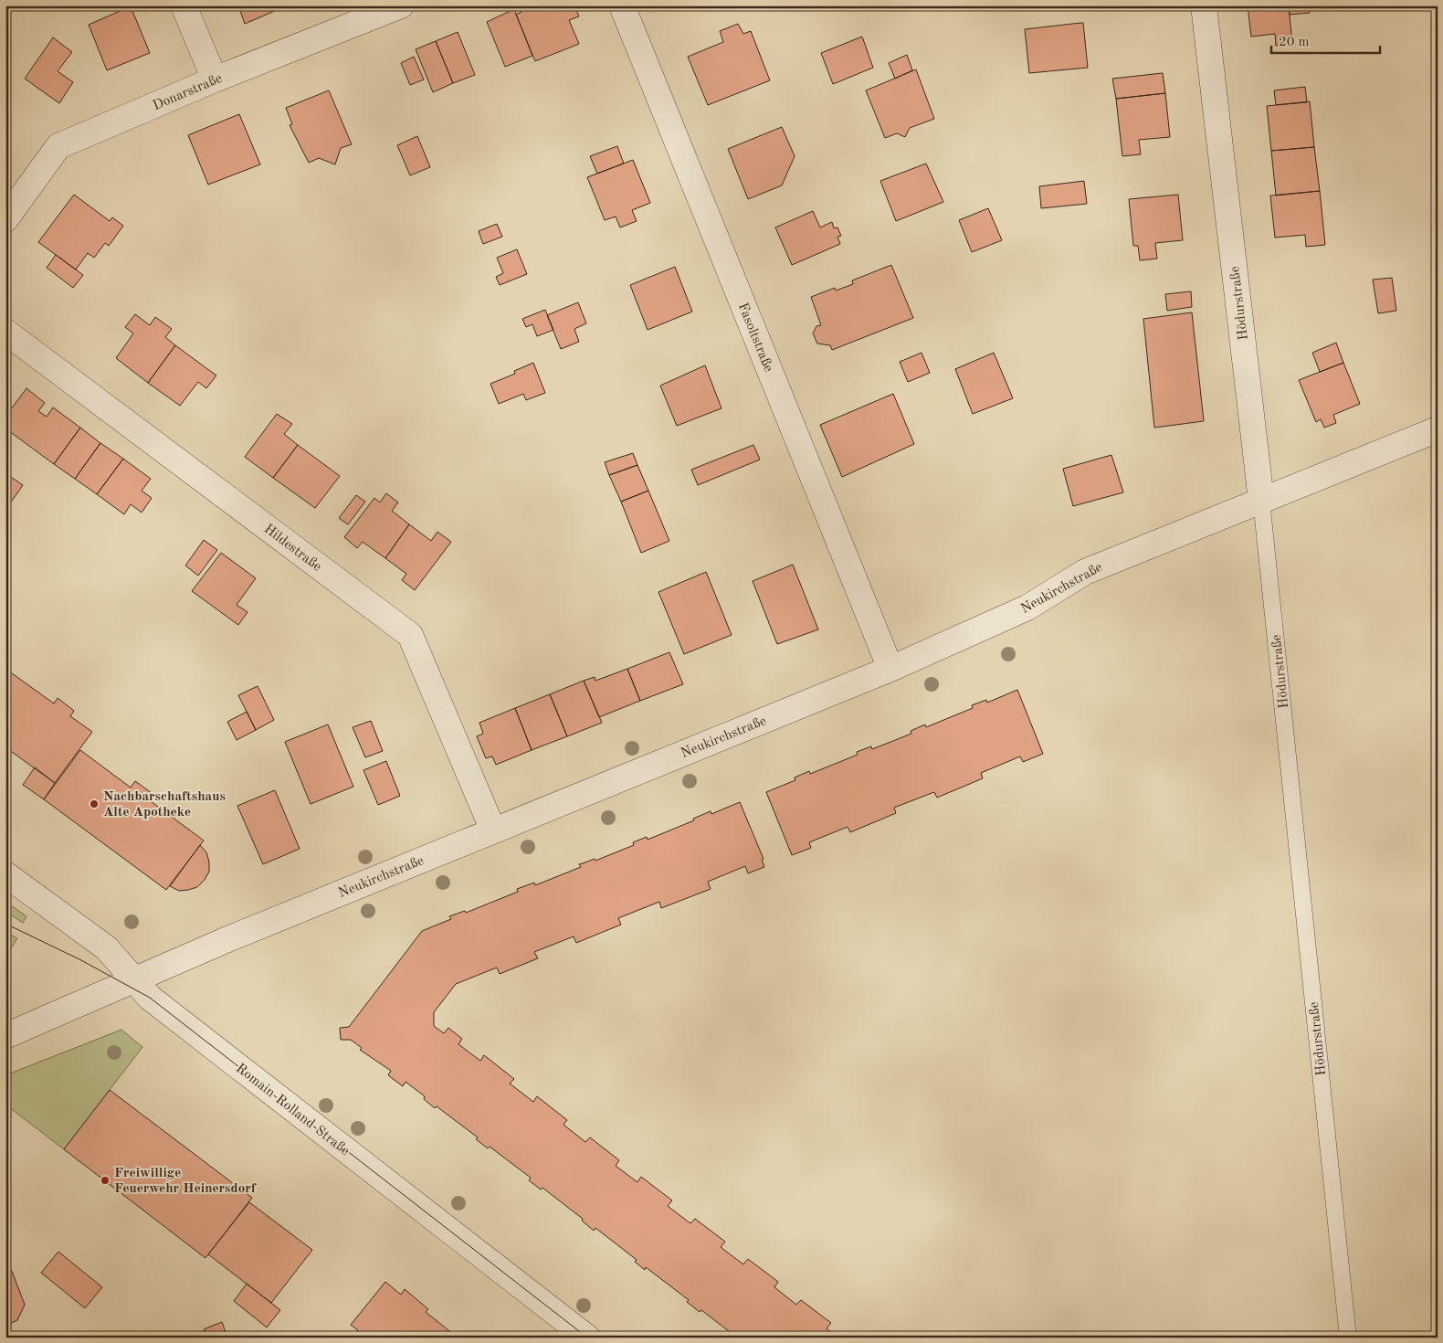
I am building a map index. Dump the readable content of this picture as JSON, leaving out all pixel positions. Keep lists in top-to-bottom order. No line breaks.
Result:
{"streets":{"street":["Donarstraße","Hödurstraße","Fasoltstraße","Hildestraße","Neukirchstraße","Romain-Rolland-Straße"]},"crossings":[["Hödurstraße","Neukirchstraße"],["Fasoltstraße","Neukirchstraße"],["Hildestraße","Neukirchstraße"],["Neukirchstraße","Romain-Rolland-Straße"]],"places":["Nachbarschaftshaus Alte Apotheke","Freiwillige Feuerwehr Heinersdorf"],"scale_bar":"20 m"}
